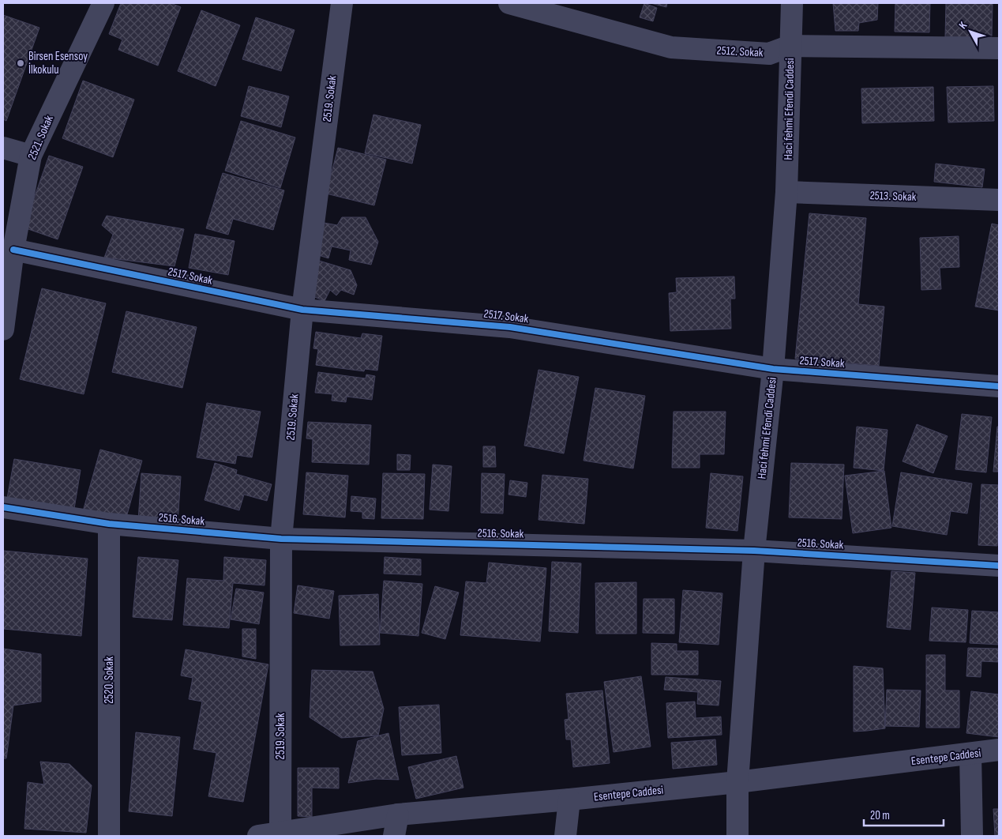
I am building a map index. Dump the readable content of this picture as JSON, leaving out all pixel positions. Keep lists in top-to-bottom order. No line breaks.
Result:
{"streets":{"street":["2512. Sokak","2519. Sokak","Haci fehmi Efendi Caddesi","2521. Sokak","2513. Sokak","2517. Sokak","2516. Sokak","2520. Sokak","Esentepe Caddesi"]},"crossings":[["2512. Sokak","Haci fehmi Efendi Caddesi"],["2519. Sokak","2517. Sokak"],["2519. Sokak","2516. Sokak"],["2519. Sokak","Esentepe Caddesi"],["Haci fehmi Efendi Caddesi","2513. Sokak"],["Haci fehmi Efendi Caddesi","2517. Sokak"],["Haci fehmi Efendi Caddesi","2516. Sokak"],["Haci fehmi Efendi Caddesi","Esentepe Caddesi"],["2521. Sokak","2517. Sokak"],["2516. Sokak","2520. Sokak"]],"places":["Birsen Esensoy İlkokulu"],"scale_bar":"20 m","north":"top left"}
